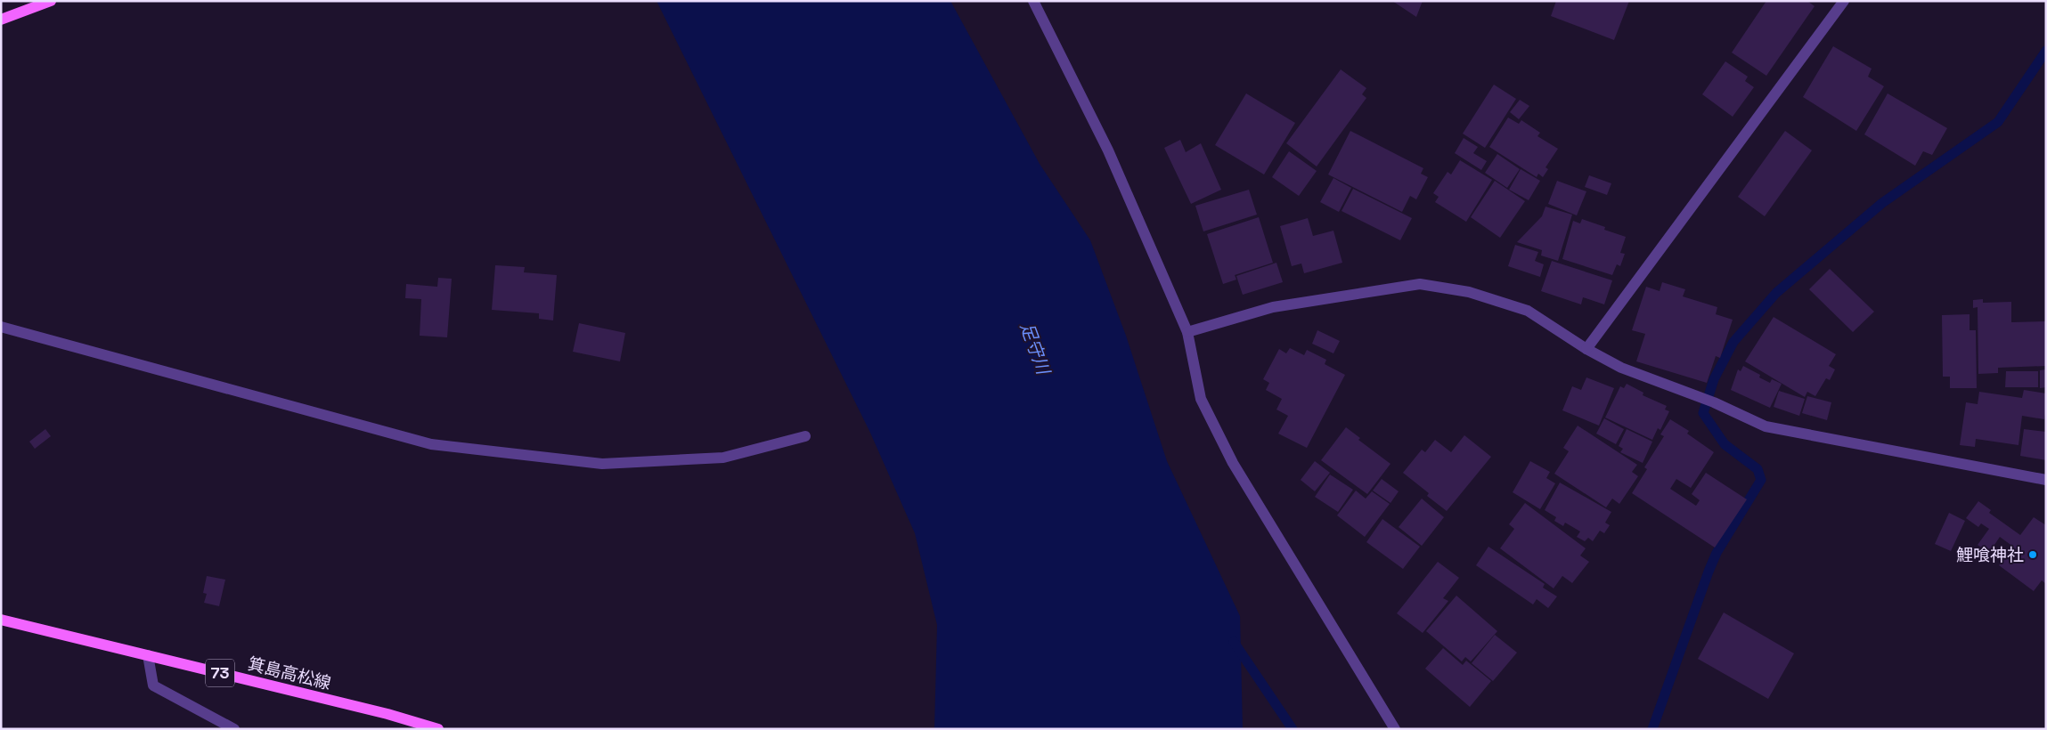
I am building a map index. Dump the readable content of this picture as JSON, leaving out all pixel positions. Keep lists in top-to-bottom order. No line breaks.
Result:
{"streets":{"main road":["73","箕島高松線"]},"water":["足守川"],"places":["鯉喰神社"]}
